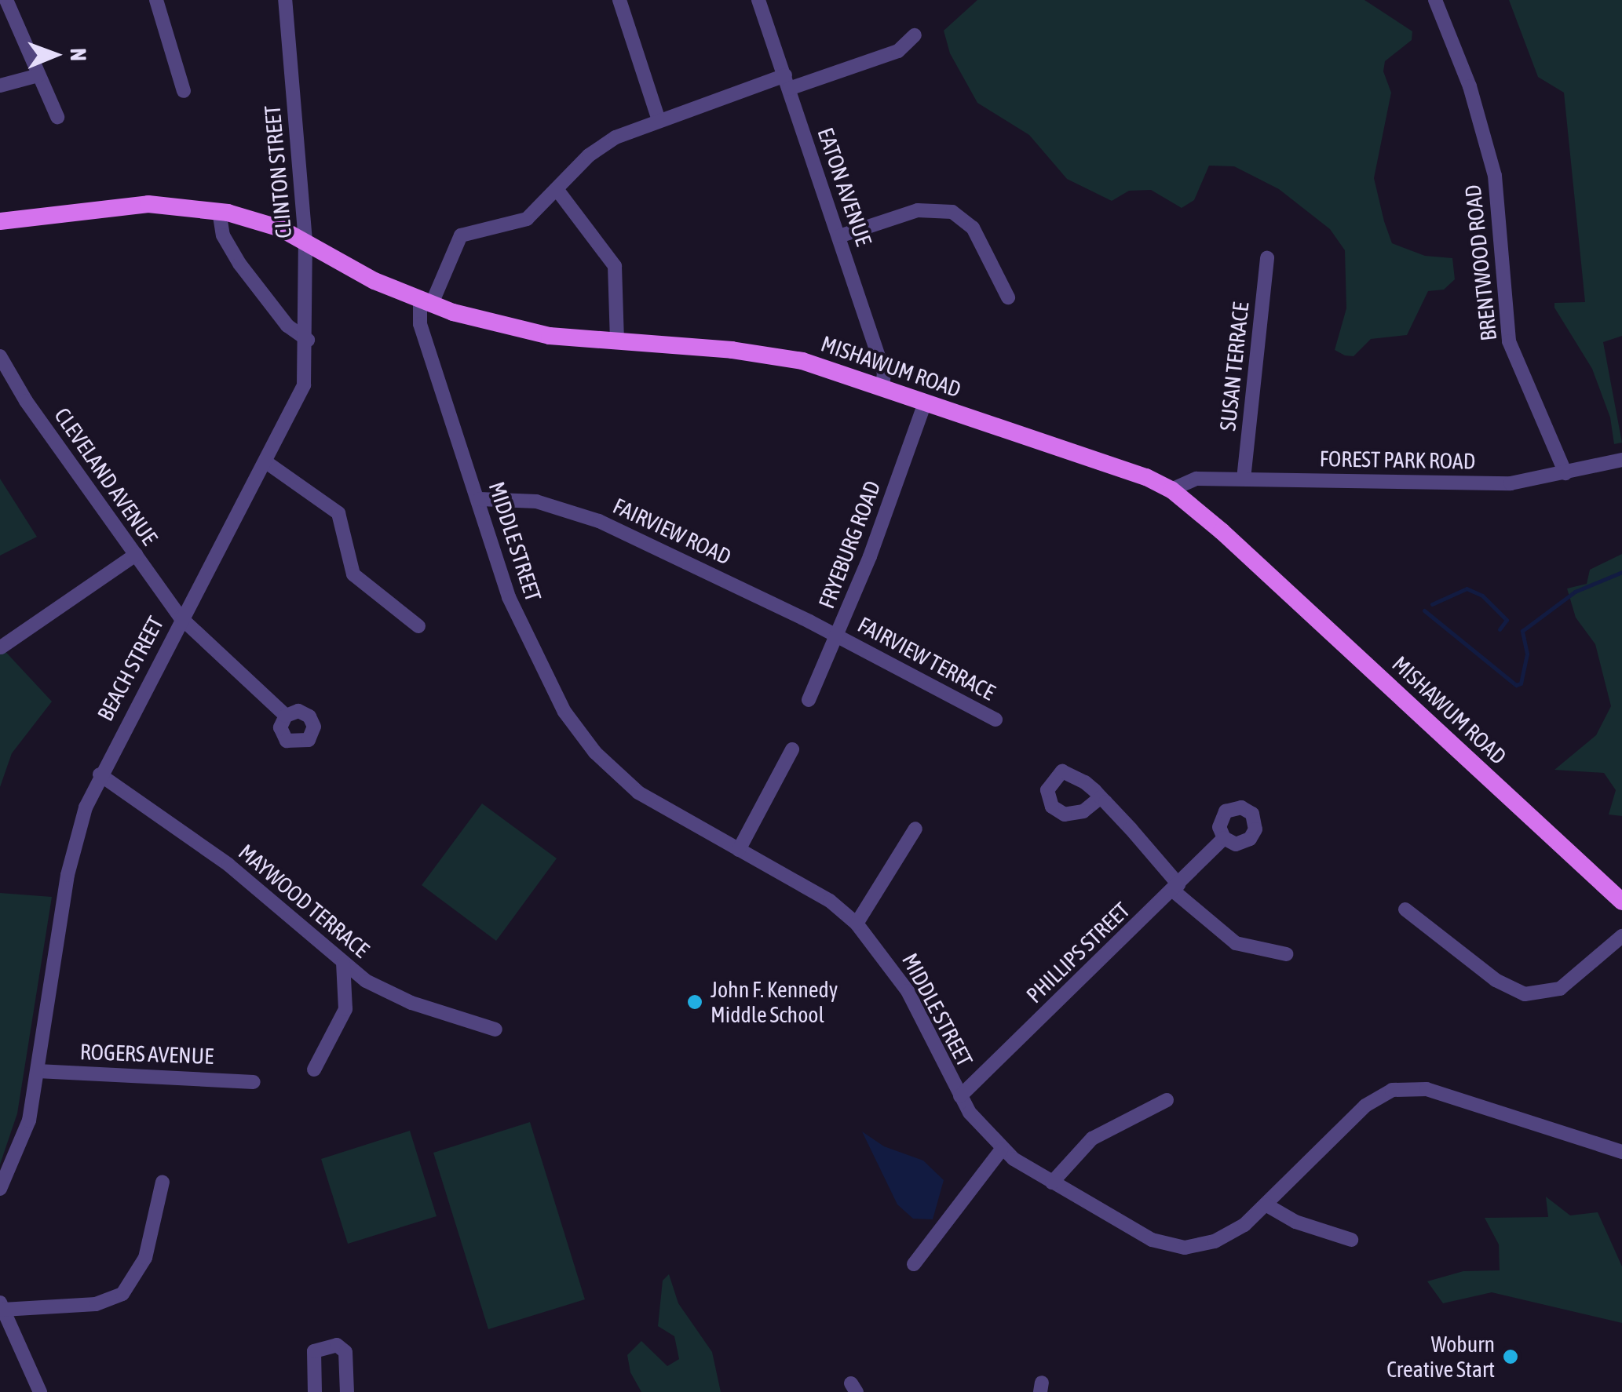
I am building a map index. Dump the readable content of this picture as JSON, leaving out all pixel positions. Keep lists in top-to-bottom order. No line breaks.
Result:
{"streets":{"main road":["MISHAWUM ROAD"],"street":["CLINTON STREET","EATON AVENUE","BRENTWOOD ROAD","SUSAN TERRACE","FOREST PARK ROAD","CLEVELAND AVENUE","FAIRVIEW ROAD","MIDDLE STREET","FRYEBURG ROAD","FAIRVIEW TERRACE","BEACH STREET","MAYWOOD TERRACE","PHILLIPS STREET","ROGERS AVENUE"]},"crossings":[["CLINTON STREET","MISHAWUM ROAD"],["CLINTON STREET","BEACH STREET"],["EATON AVENUE","MISHAWUM ROAD"],["BRENTWOOD ROAD","FOREST PARK ROAD"],["MISHAWUM ROAD","FOREST PARK ROAD"],["MISHAWUM ROAD","MIDDLE STREET"],["MISHAWUM ROAD","FRYEBURG ROAD"],["SUSAN TERRACE","FOREST PARK ROAD"],["CLEVELAND AVENUE","BEACH STREET"],["FAIRVIEW ROAD","MIDDLE STREET"],["FAIRVIEW ROAD","FRYEBURG ROAD"],["FAIRVIEW ROAD","FAIRVIEW TERRACE"],["MIDDLE STREET","PHILLIPS STREET"],["FRYEBURG ROAD","FAIRVIEW TERRACE"],["BEACH STREET","MAYWOOD TERRACE"],["BEACH STREET","ROGERS AVENUE"]],"places":["John F. Kennedy Middle School","Woburn Creative Start"],"north":"right"}
